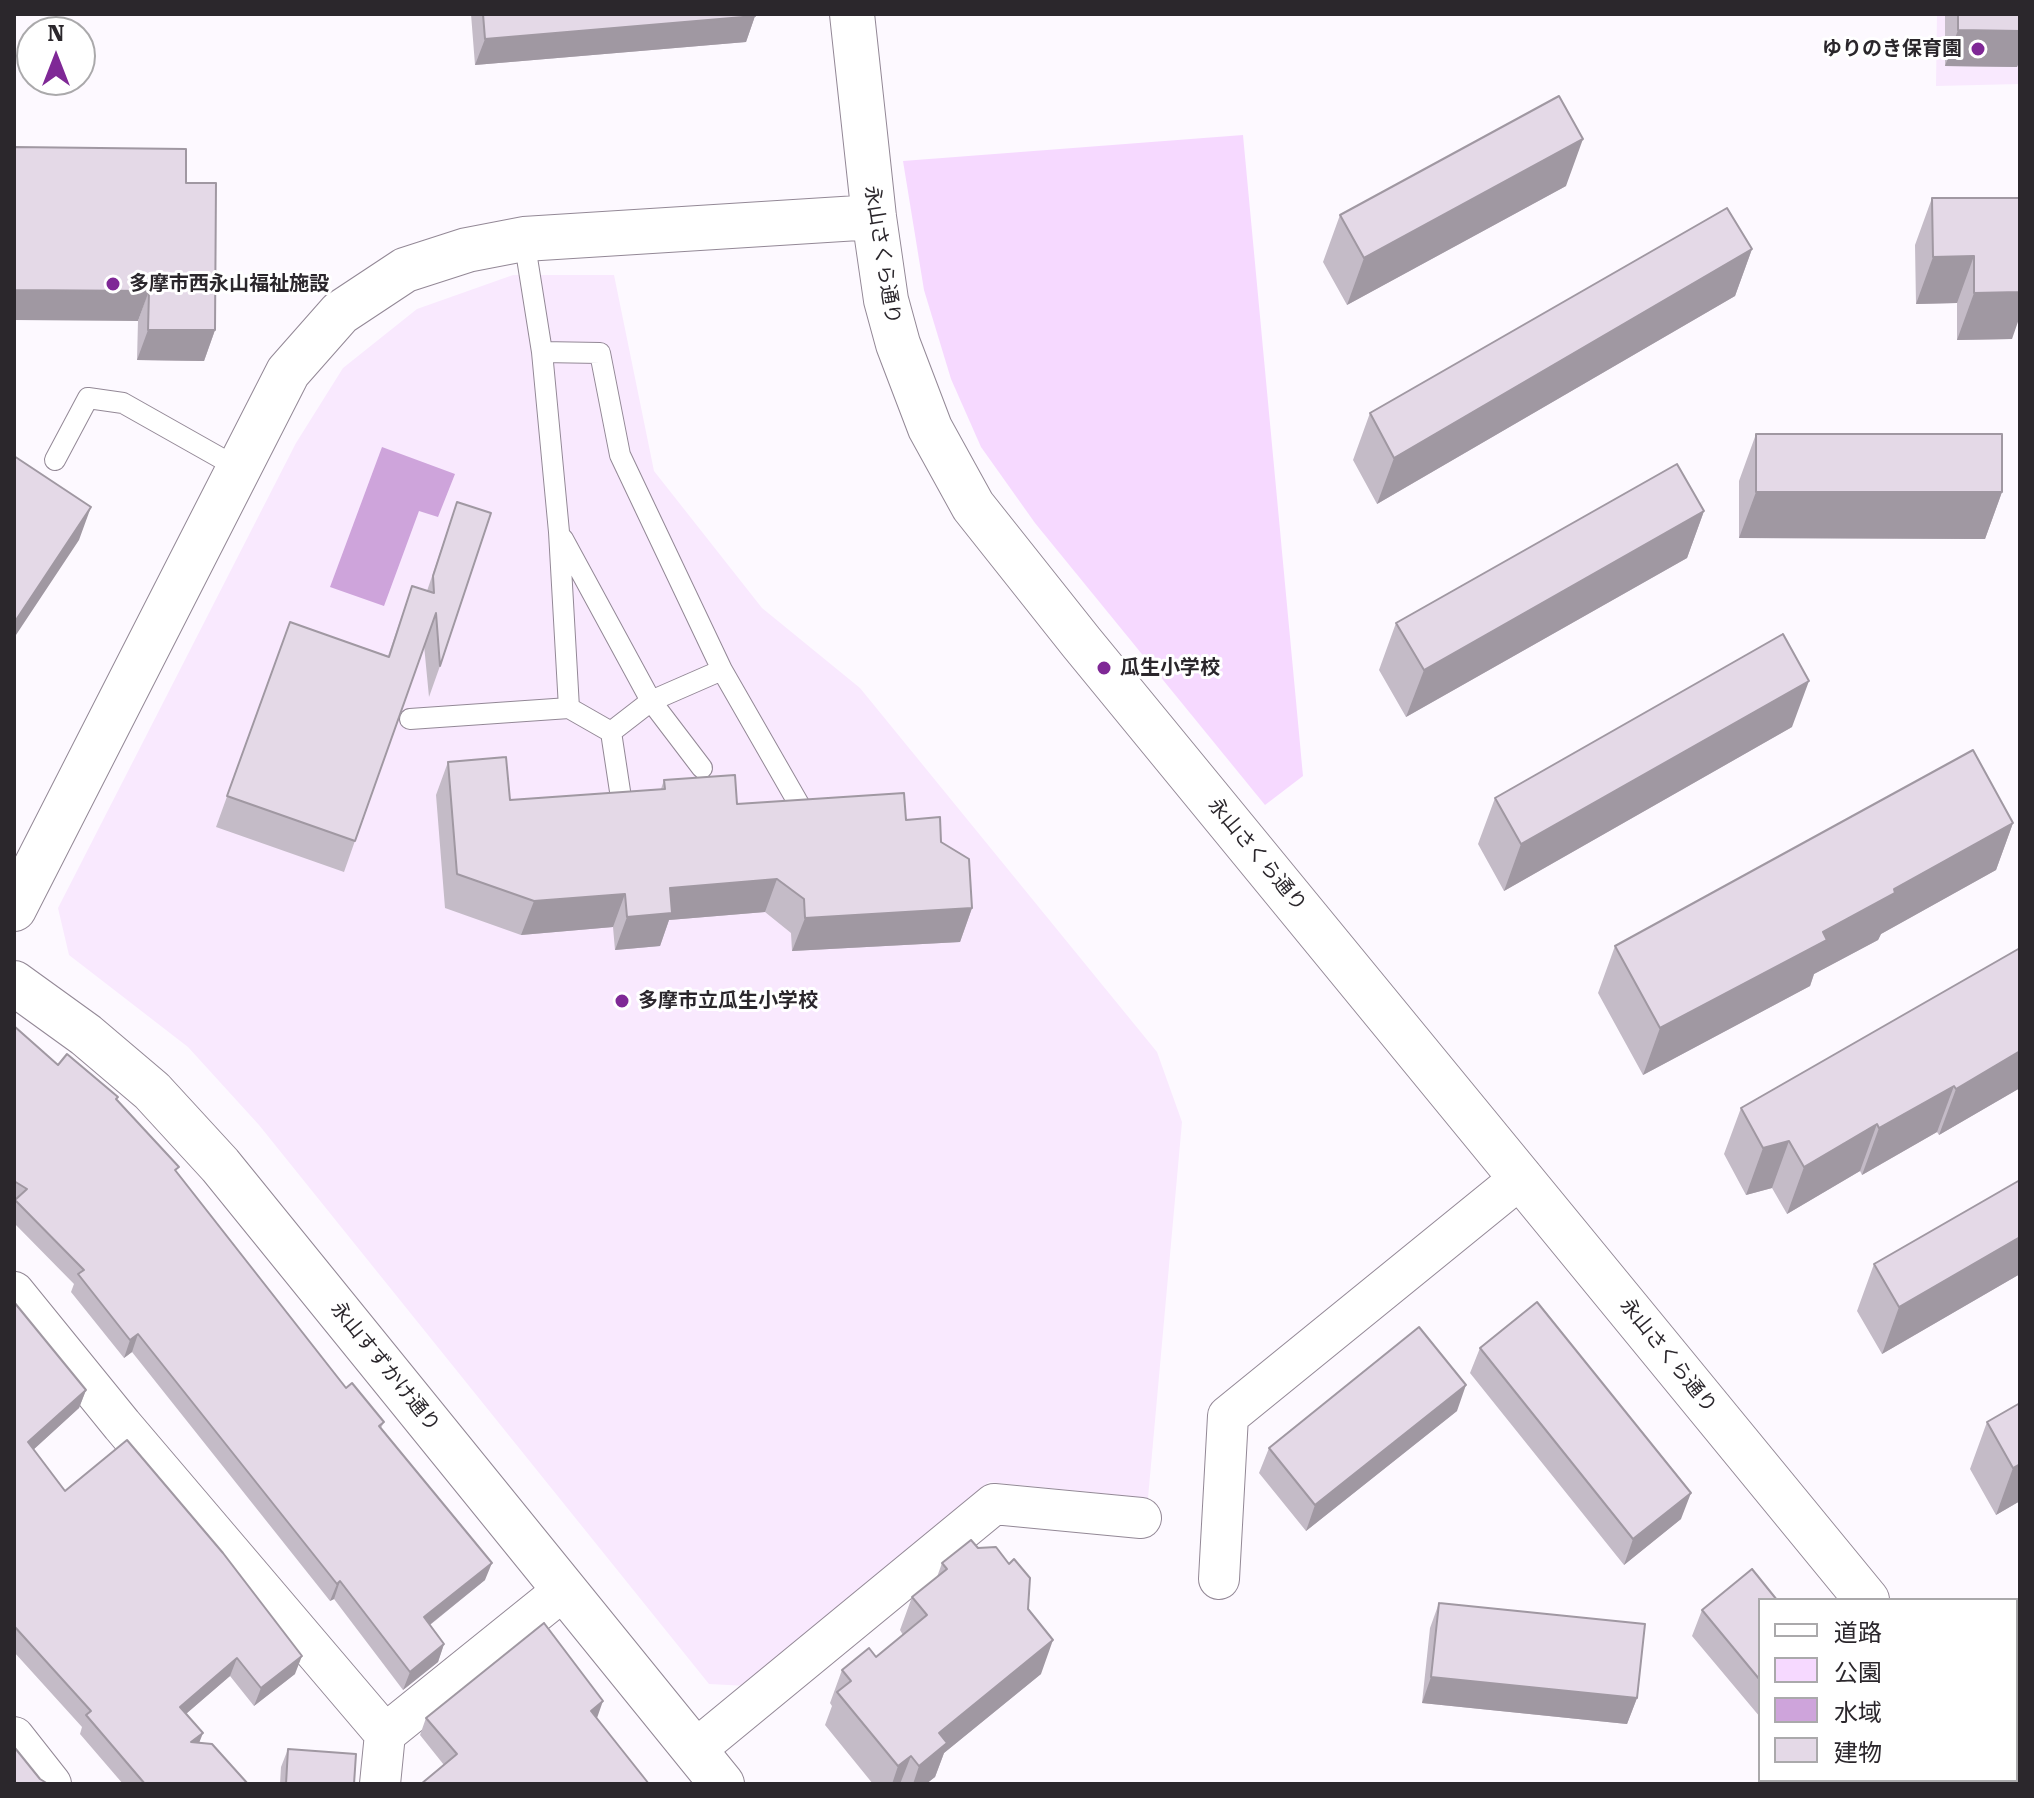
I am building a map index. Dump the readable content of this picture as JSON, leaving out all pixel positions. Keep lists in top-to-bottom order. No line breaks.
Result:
{"streets":{"street":["永山さくら通り","永山すずかけ通り"]},"places":["ゆりのき保育園","多摩市西永山福祉施設","瓜生小学校","多摩市立瓜生小学校"],"legend":["道路","公園","水域","建物"],"north":"top"}
